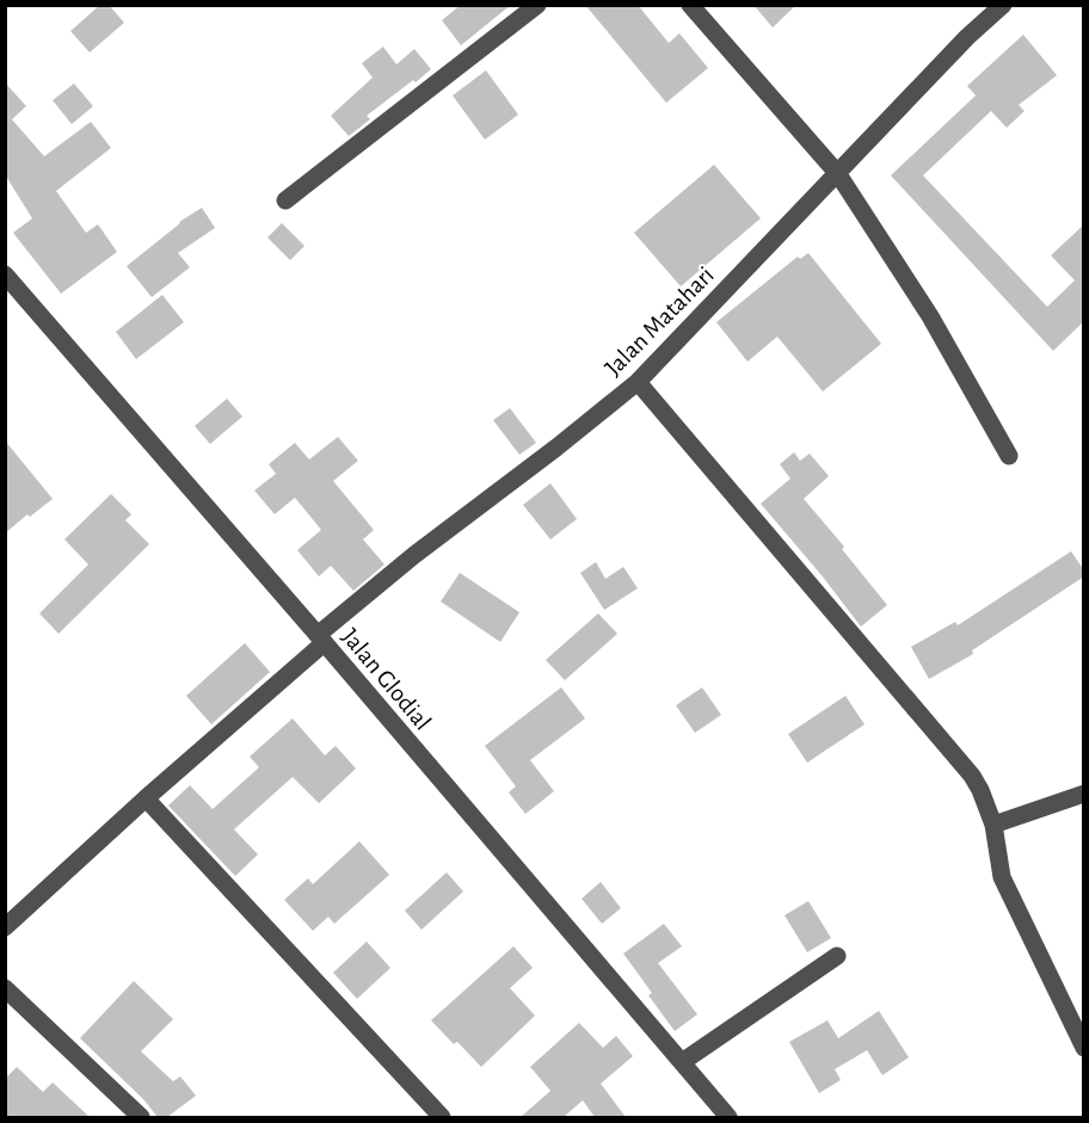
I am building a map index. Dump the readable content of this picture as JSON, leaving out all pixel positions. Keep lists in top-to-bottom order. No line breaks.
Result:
{"streets":{"street":["Jalan Matahari","Jalan Glodial"]},"crossings":[["Jalan Matahari","Jalan Glodial"]]}
